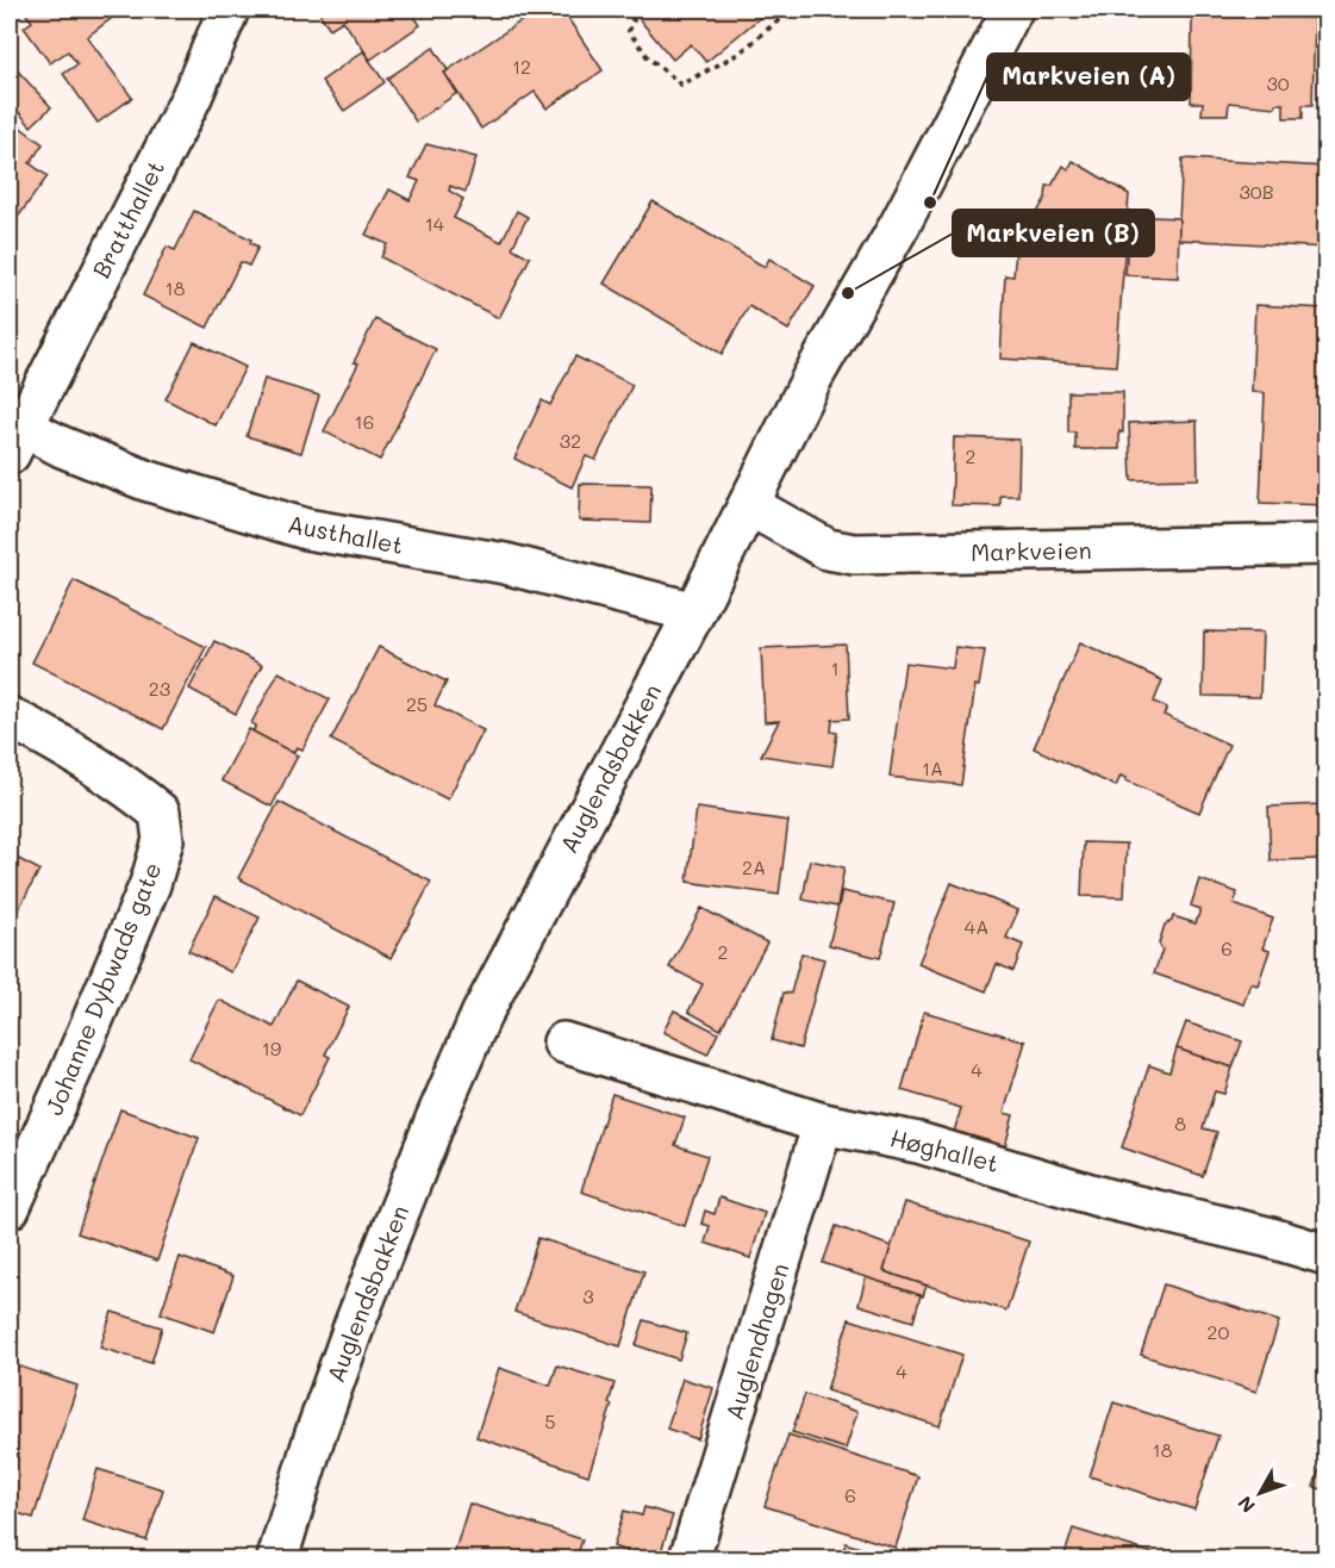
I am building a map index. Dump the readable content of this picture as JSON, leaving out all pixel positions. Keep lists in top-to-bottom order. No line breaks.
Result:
{"streets":{"street":["Bratthallet","Austhallet","Markveien","Auglendsbakken","Johanne Dybwads gate","Høghallet","Auglendhagen"]},"crossings":[["Bratthallet","Austhallet"],["Austhallet","Auglendsbakken"],["Markveien","Auglendsbakken"],["Høghallet","Auglendhagen"]],"places":["Markveien (A)","Markveien (B)"],"house_numbers":["12","30","30B","14","18","16","32","2","1","23","25","1A","2A","4A","6","2","19","4","8","3","20","4","5","18","6"],"north":"bottom left"}
